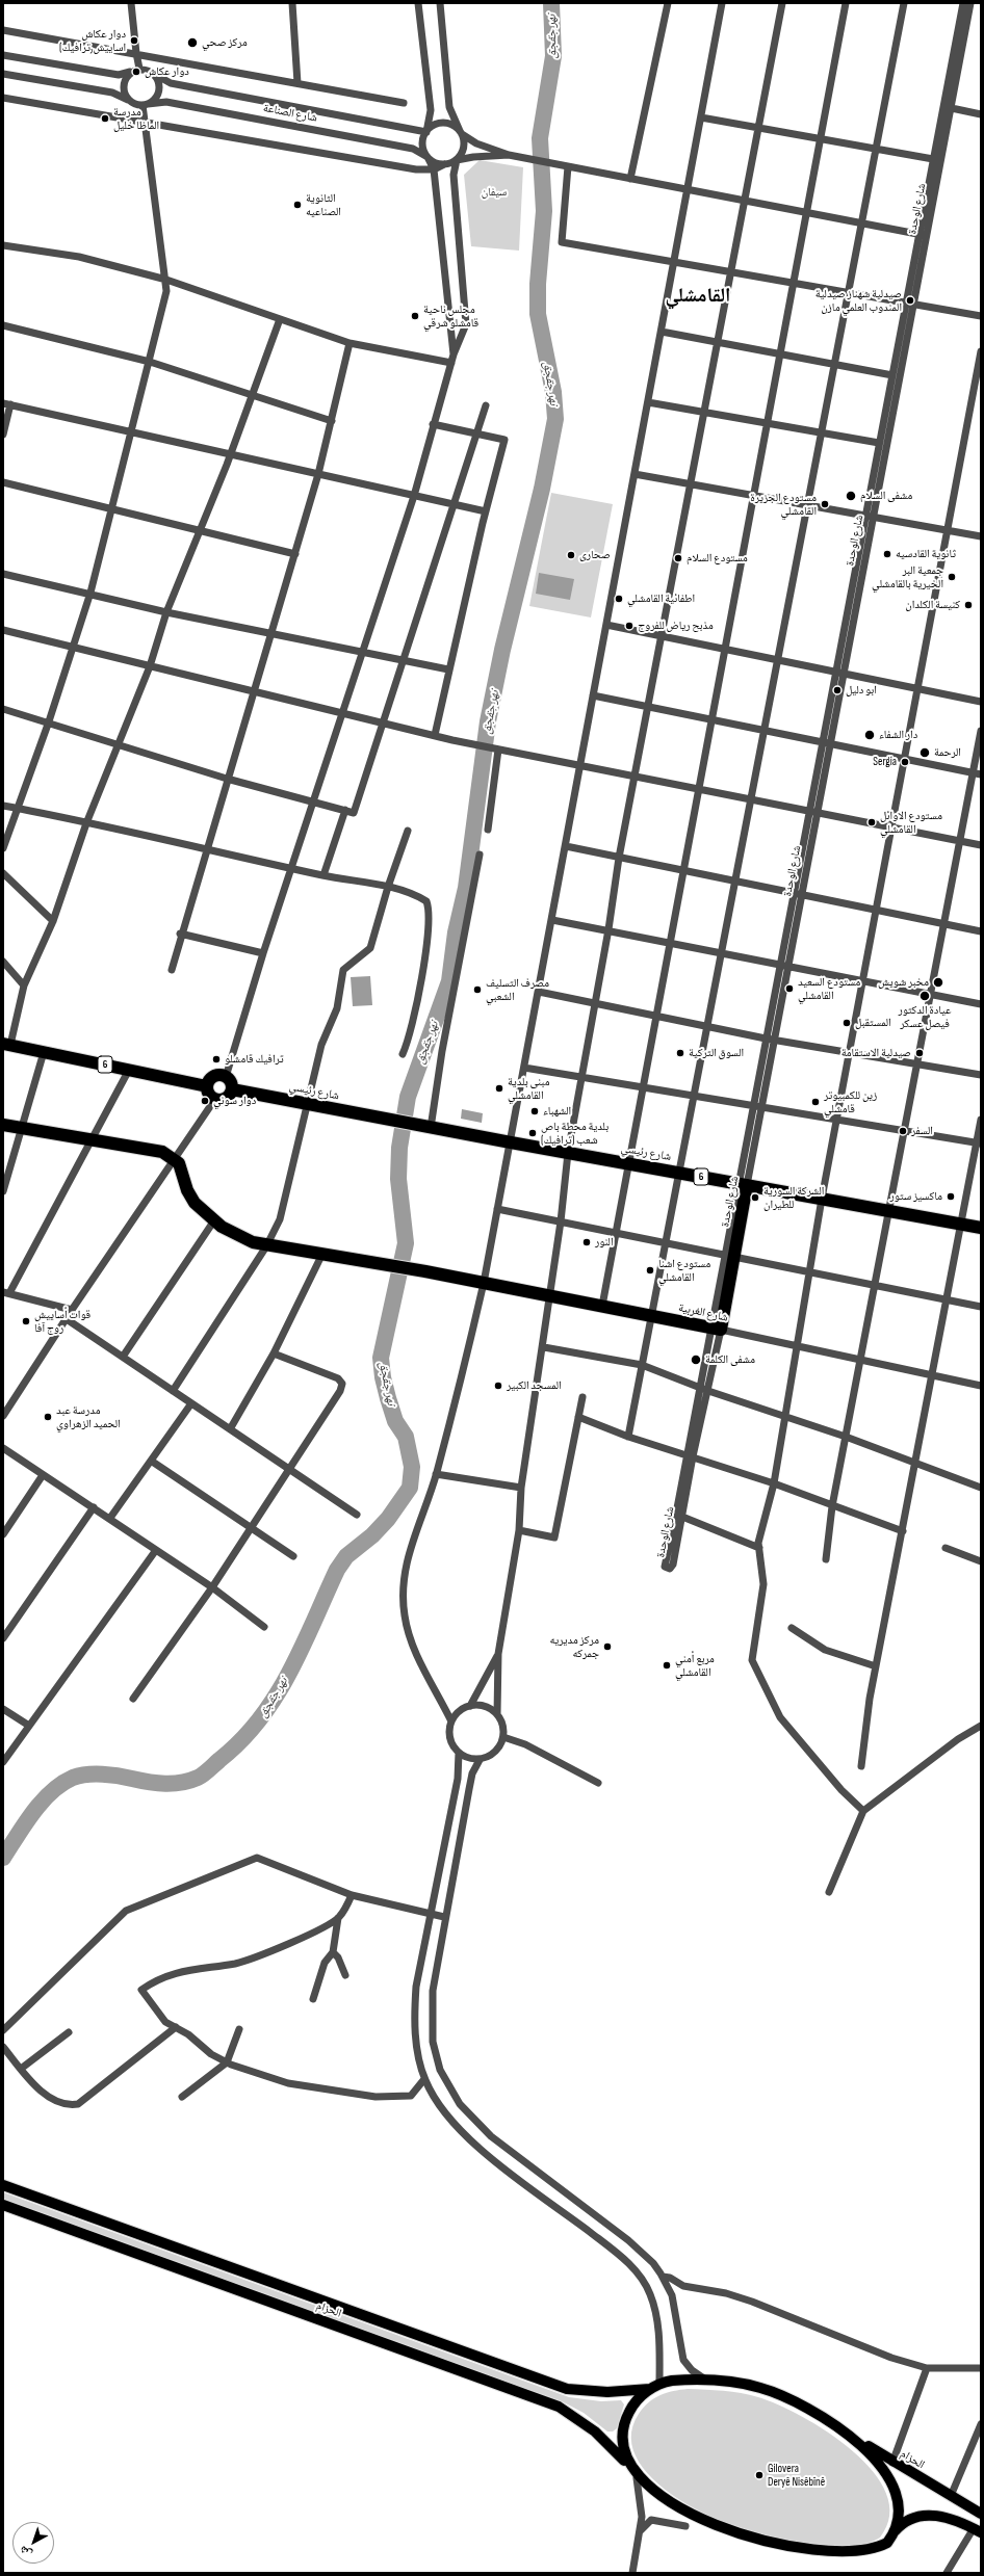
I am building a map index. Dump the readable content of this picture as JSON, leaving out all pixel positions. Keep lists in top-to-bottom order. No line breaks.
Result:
{"streets":{"highway":["شارع الوحدة","6","شارع رئيسي","شارع الغربية"],"main road":["الحزام"],"street":["شارع الصناعة"]},"crossings":[["شارع الوحدة","شارع رئيسي"],["شارع الوحدة","شارع الغربية"],["6","شارع رئيسي"]],"districts":["القامشلي"],"water":["نهر جقجق"],"parks":["سيفان"],"places":["دوار عكاش (اساييش٫ترافيك","مركز صحي","دوار عكاش","مدرسة الماظا خليل","الثانوية الصناعيه","صيدلية شهناز صيدلية المندوب العلمي مازن","مجلس ناحية قامشلو شرقي","مشفى السلام","مستودع الجزيرة القامشلي","ثانوية القادسيه","صحارى","مستودع السلام","جمعية البر الخيرية بالقامشلي","اطفائية القامشلي","كنيسة الكلدان","مذبح رياض للفروج","ابو دليل","دار الشفاء","الرحمة","Sergia","مستودع الاوائل القامشلي","مخبر شويش","مستودع السعيد القامشلي","مصرف التسليف الشعبي","عيادة الدكتور فيصل عسكر","المستقبل","السوق التركية","صيدلية الاستقامة","ترافيك قامشلو","مبنى بلدية القامشلي","دوار سوني","زين للكمبيوتر قامشلي","الشهباء","السفر","بلدية محطة باص شعب (ترافيك)","ماكسيز ستور","الشركة السورية للطيران","النور","مستودع اشنا القامشلي","قوات أساييش روج آفا","مشفى الكلمة","المسجد الكبير","مدرسة عبد الحميد الزهراوي","مركز مديريه جمركه","مربع أمني القامشلي","Gilovera Deryê Nisêbînê"],"north":"bottom left"}
